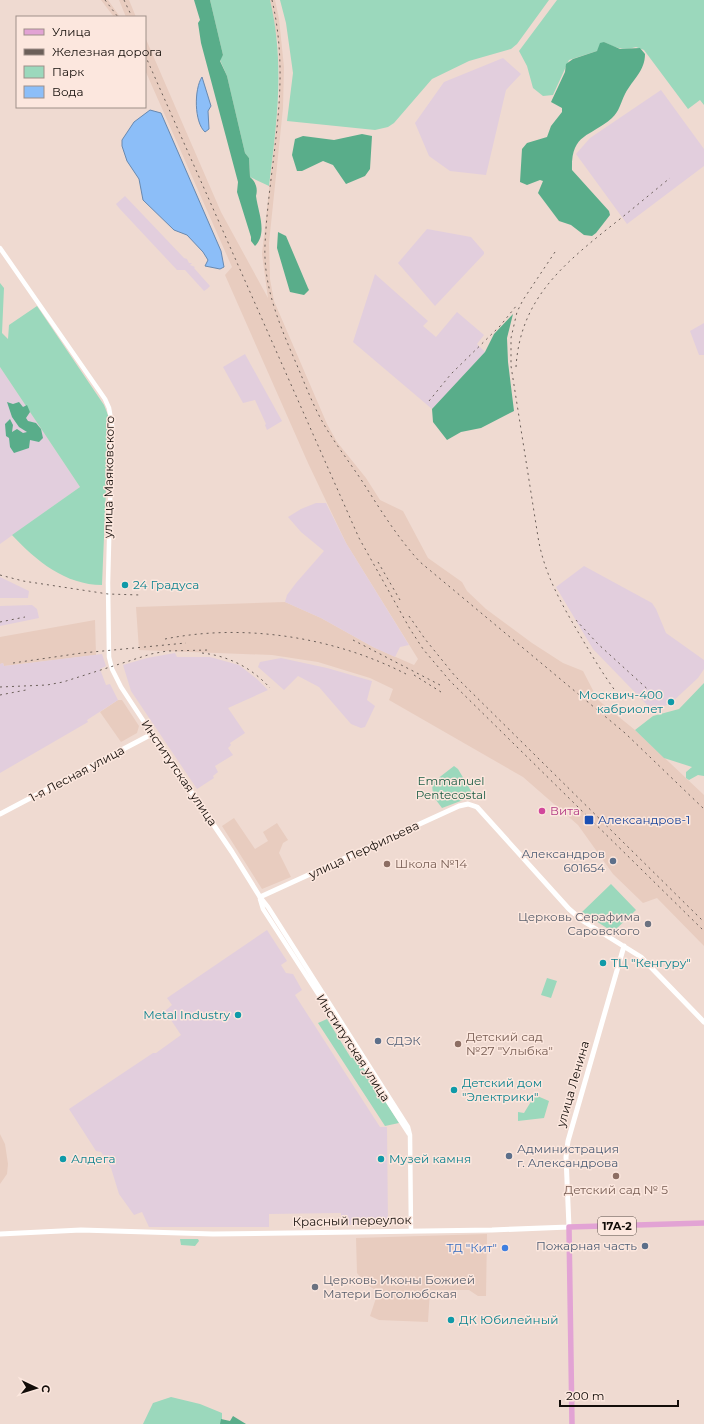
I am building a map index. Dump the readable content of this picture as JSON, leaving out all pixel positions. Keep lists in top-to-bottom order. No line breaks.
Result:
{"streets":{"main road":["Институтская улица","1-я Лесная улица","улица Перфильева","улица Ленина","Красный переулок","17А-2"],"street":["улица Маяковского"]},"crossings":[["улица Маяковского","Институтская улица"],["Институтская улица","1-я Лесная улица"],["Институтская улица","улица Перфильева"],["Институтская улица","Красный переулок"],["улица Перфильева","улица Ленина"],["улица Ленина","Красный переулок"]],"parks":["Emmanuel Pentecostal"],"places":{"other":["24 Градуса","Москвич-400 кабриолет","Вита","Александров 601654","Школа №14","Церковь Серафима Саровского","ТЦ \"Кенгуру\"","Metal Industry","СДЭК","Детский сад №27 \"Улыбка\"","Детский дом \"Электрики\"","Администрация г. Александрова","Алдега","Музей камня","Детский сад № 5","Пожарная часть","ТД \"Кит\"","Церковь Иконы Божией Матери Боголюбская","ДК Юбилейный"],"transit":["Александров-1"]},"legend":["Улица","Железная дорога","Парк","Вода"],"scale_bar":"200 m","north":"right"}
